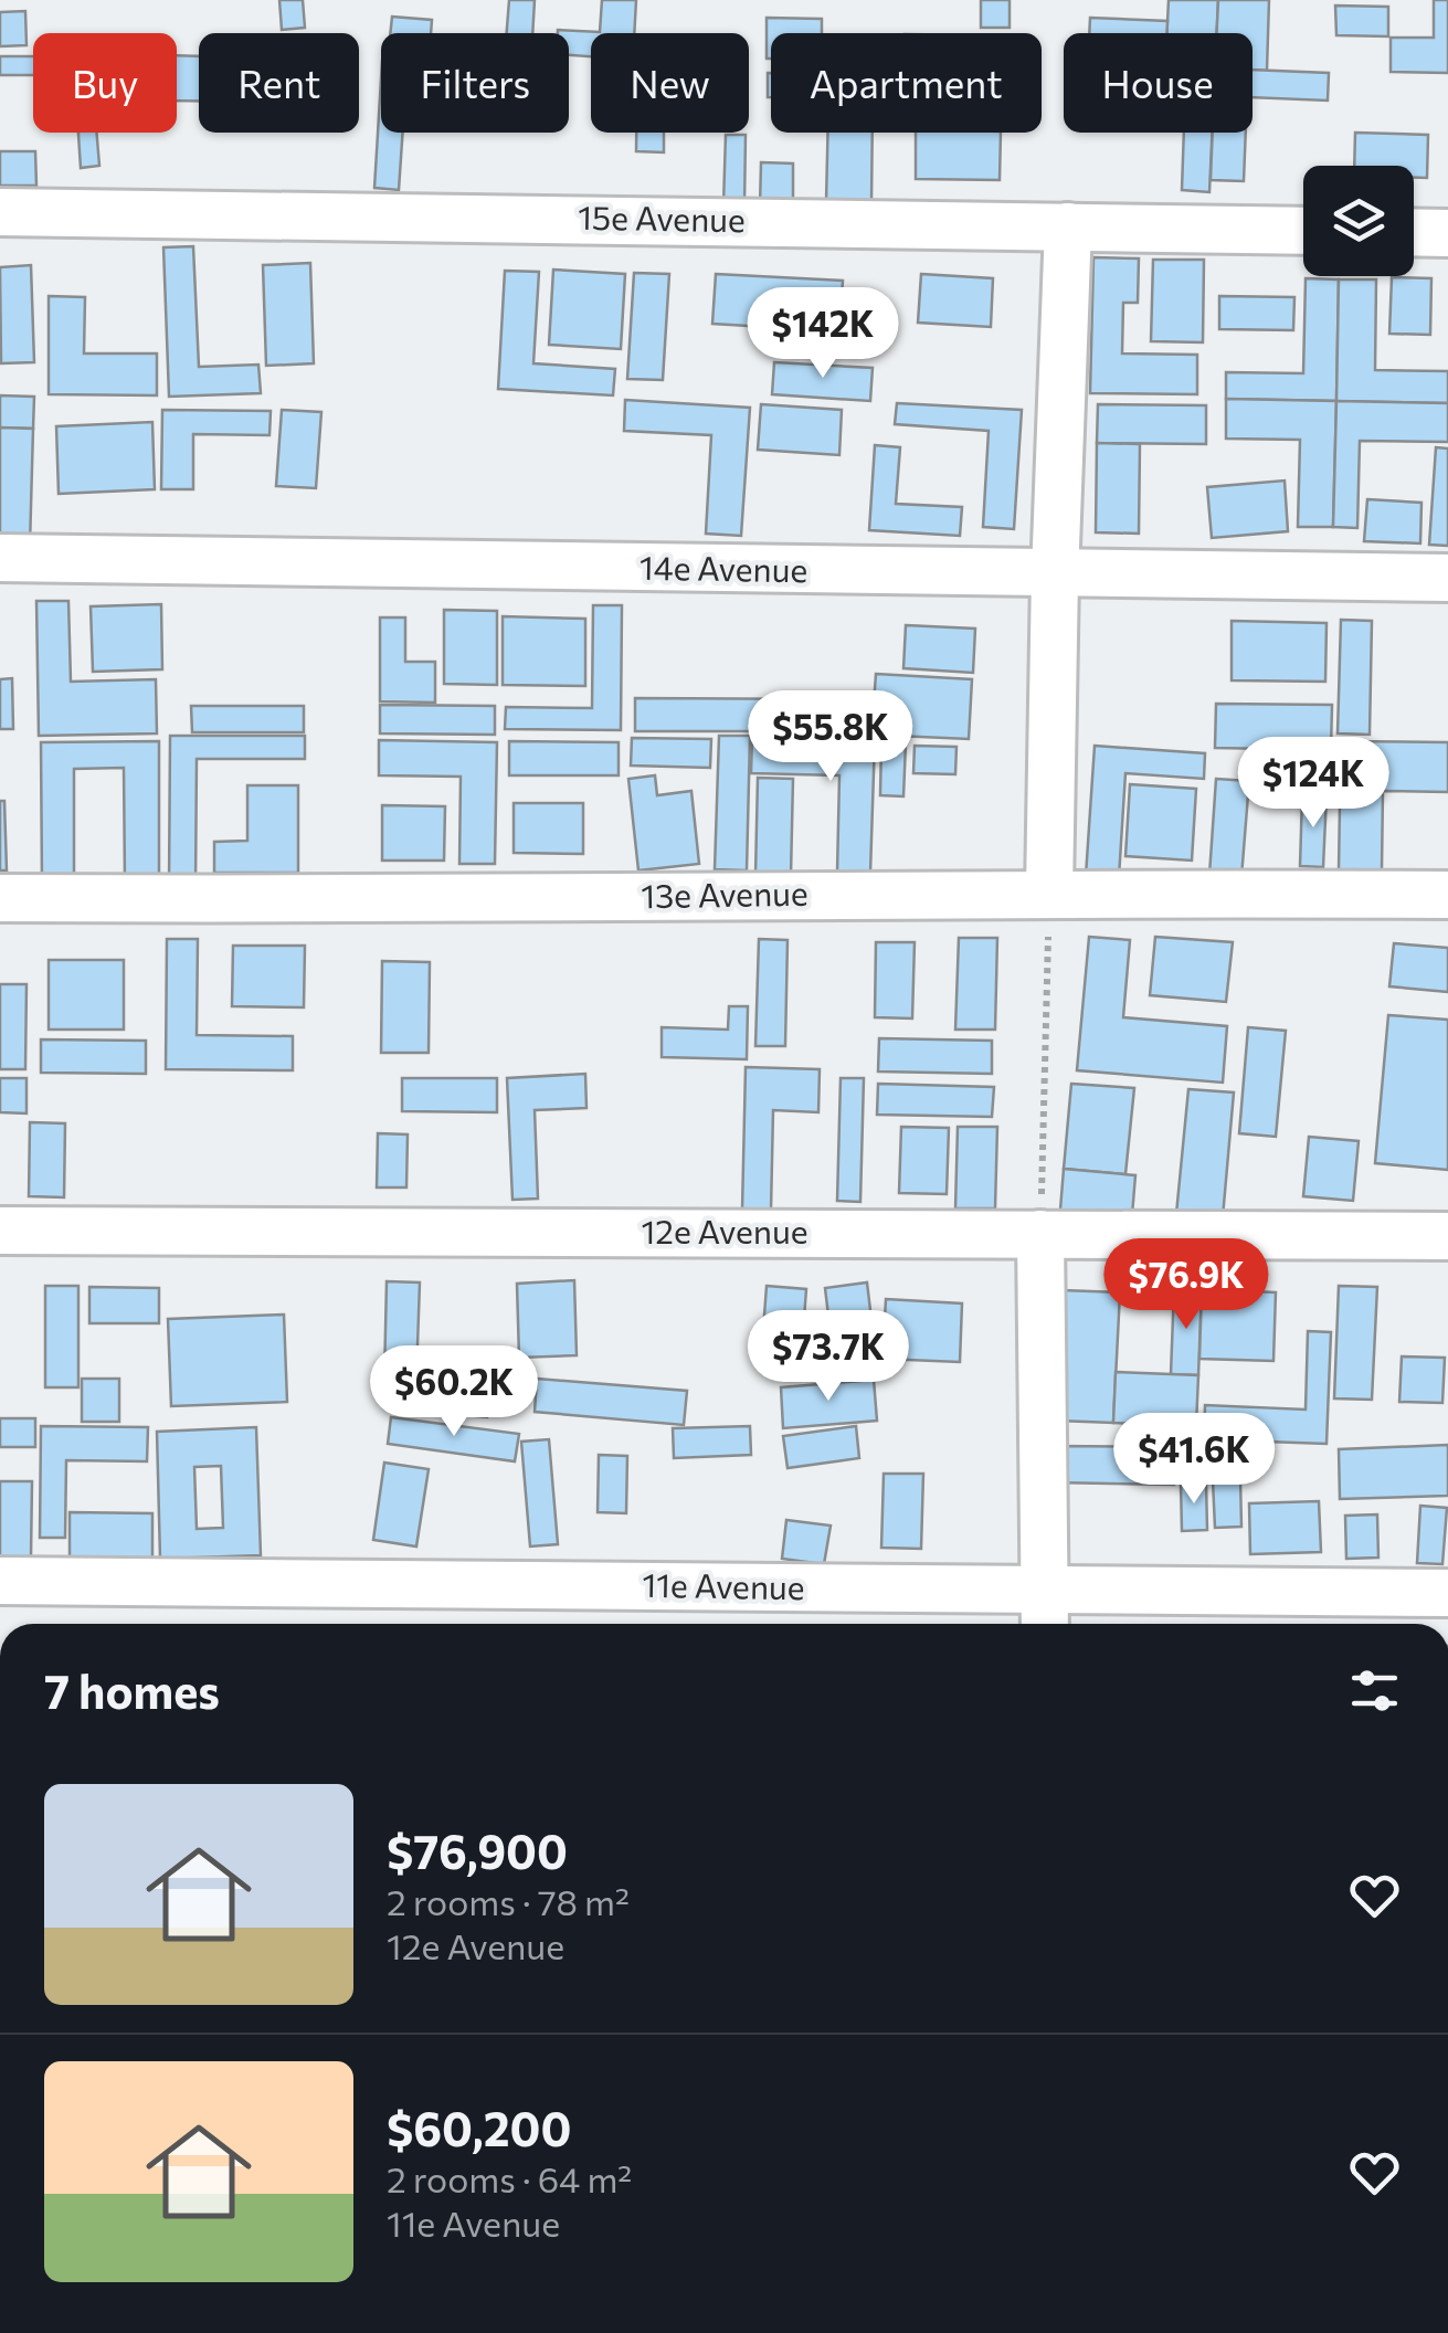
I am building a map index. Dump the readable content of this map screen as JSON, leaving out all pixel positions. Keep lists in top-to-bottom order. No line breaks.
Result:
{"streets":{"street":["15e Avenue","14e Avenue","13e Avenue","12e Avenue","11e Avenue"]},"page":{"chip":["Buy","Rent","Filters","New","Apartment","House"],"price":["$142K","$55.8K","$124K","$76.9K","$73.7K","$60.2K","$41.6K"],"heading":"7 homes","list":[{"name":"$76,900","note":"2 rooms · 78 m² · 12e Avenue"},{"name":"$60,200","note":"2 rooms · 64 m² · 11e Avenue"}]}}
